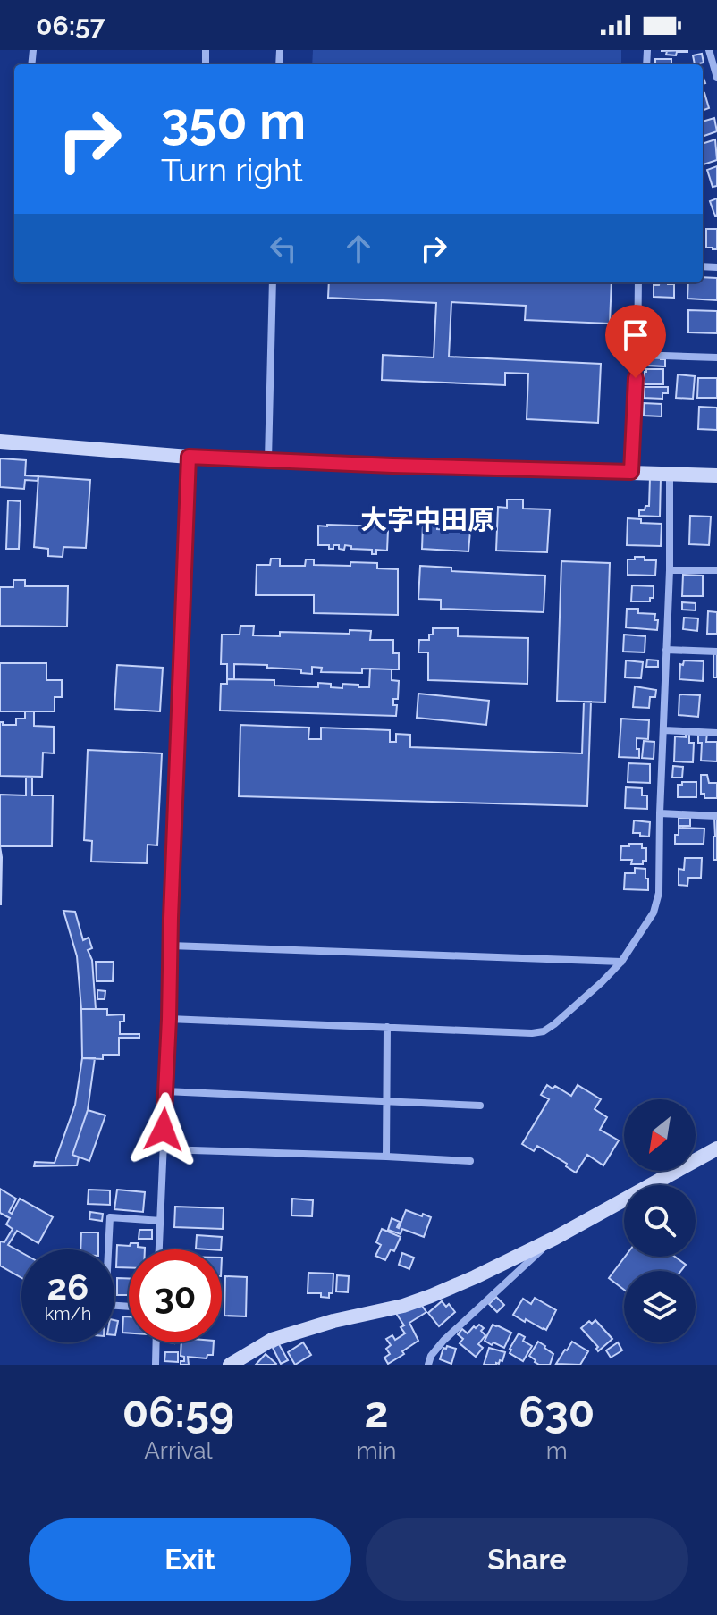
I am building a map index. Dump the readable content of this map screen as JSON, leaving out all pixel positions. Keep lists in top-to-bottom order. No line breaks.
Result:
{"districts":["大字中田原"],"north":"bottom left","page":{"status":"06:57","turn":["350 m","Turn right"],"speed":"26 km/h","limit":"30","eta":["06:59","Arrival","2","min","630","m"],"buttons":["Exit","Share"]}}
